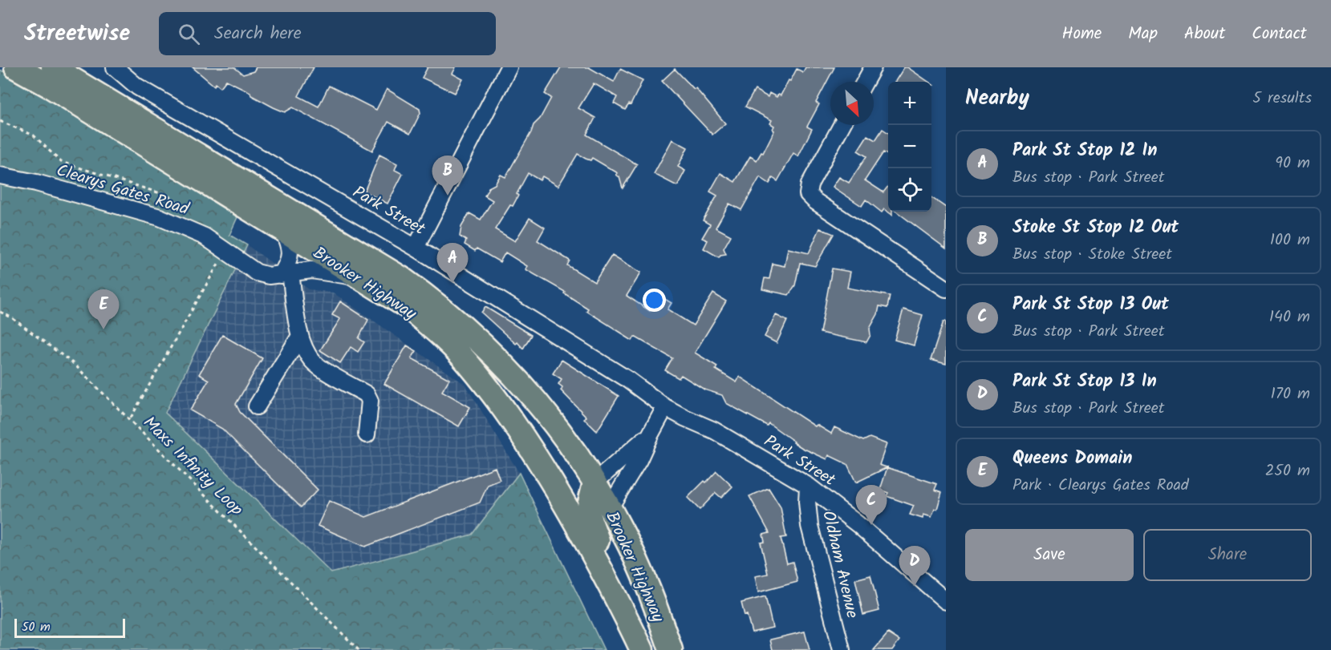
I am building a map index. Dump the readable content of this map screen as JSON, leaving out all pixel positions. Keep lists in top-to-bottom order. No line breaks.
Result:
{"streets":{"highway":["Brooker Highway"],"street":["Clearys Gates Road","Park Street","Oldham Avenue"],"path":["Maxs Infinity Loop"]},"crossings":[["Clearys Gates Road","Brooker Highway"],["Park Street","Oldham Avenue"]],"scale_bar":"50 m","north":"bottom right","page":{"header":"Streetwise","search":"Search here","nav":["Home","Map","About","Contact"],"heading":["Nearby","5 results"],"map_buttons":["+","−"],"list":[{"mark":"A","name":"Park St Stop 12 In","note":"Bus stop · Park Street","value":"90 m"},{"mark":"B","name":"Stoke St Stop 12 Out","note":"Bus stop · Stoke Street","value":"100 m"},{"mark":"C","name":"Park St Stop 13 Out","note":"Bus stop · Park Street","value":"140 m"},{"mark":"D","name":"Park St Stop 13 In","note":"Bus stop · Park Street","value":"170 m"},{"mark":"E","name":"Queens Domain","note":"Park · Clearys Gates Road","value":"250 m"}],"pins":["B","A","E","C","D"],"buttons":["Save","Share"],"scale":"50 m"}}
